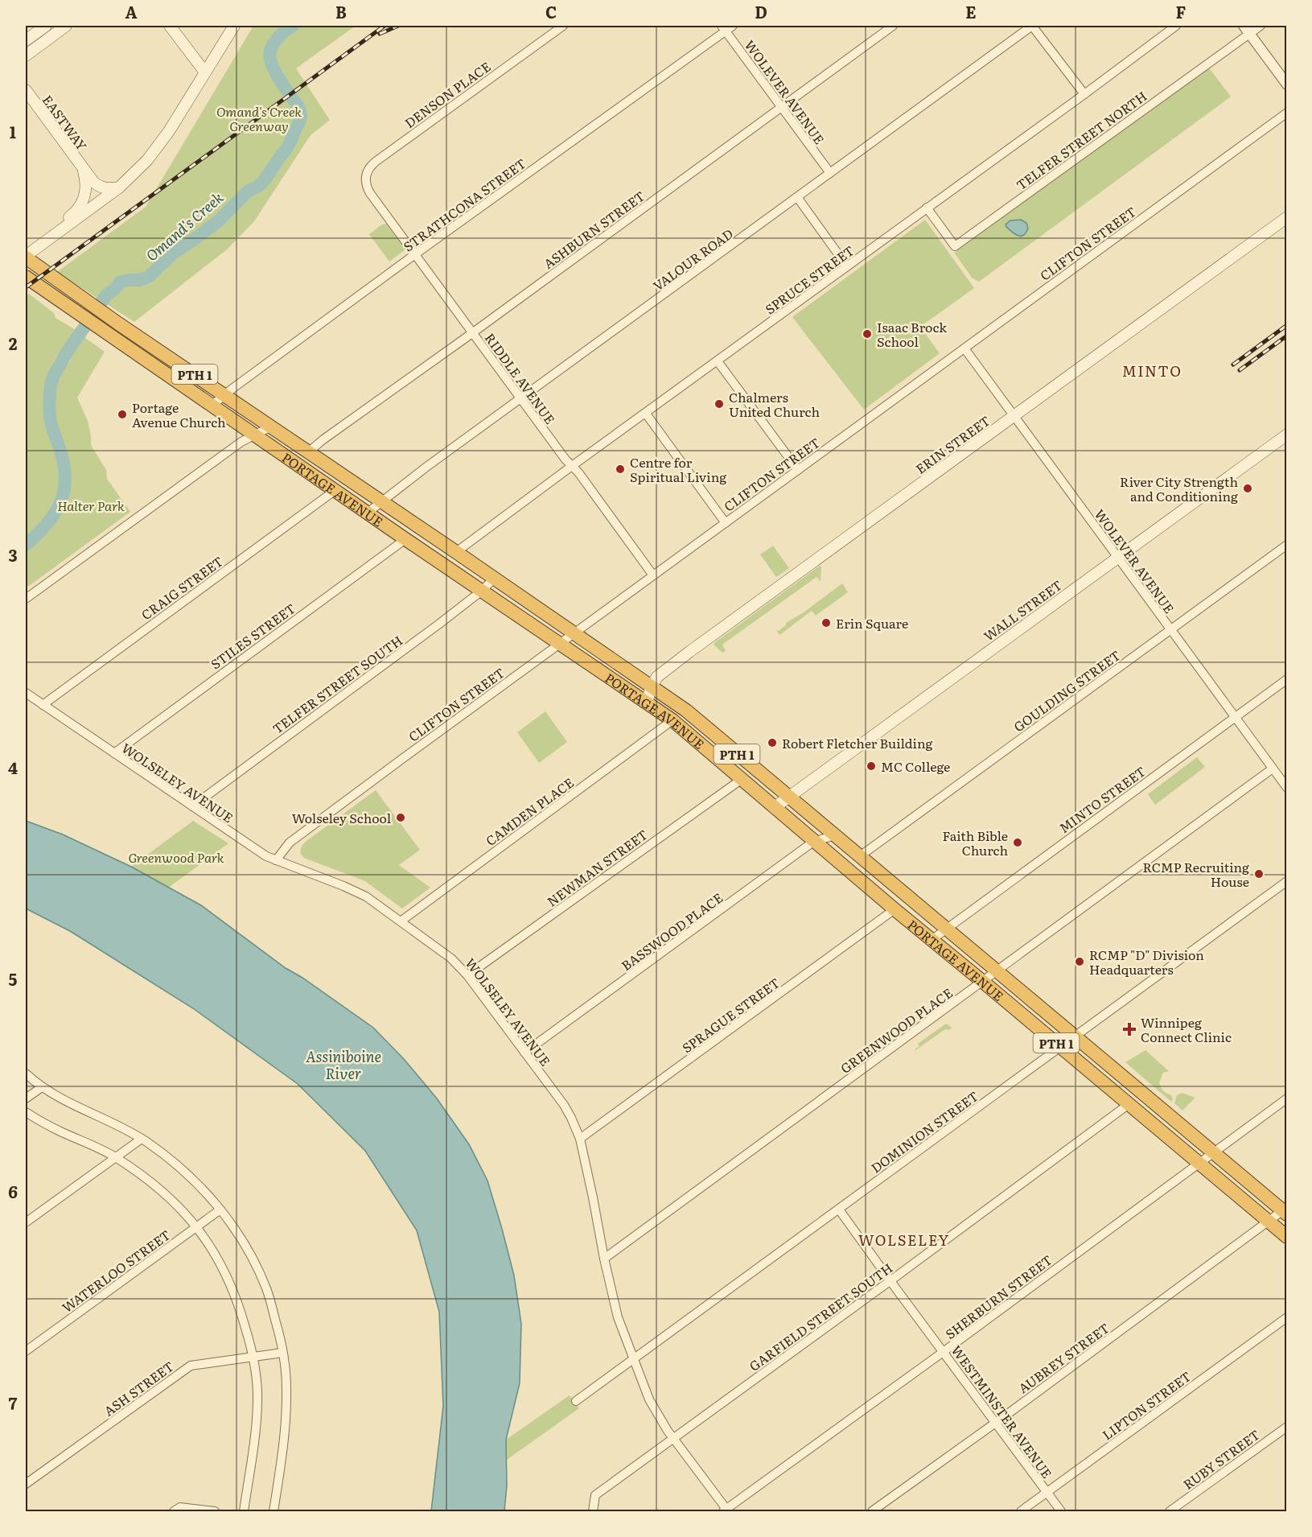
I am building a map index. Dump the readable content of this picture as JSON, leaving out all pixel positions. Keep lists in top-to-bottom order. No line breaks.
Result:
{"streets":{"highway":["PTH 1","PORTAGE AVENUE"],"main road":["EASTWAY","ERIN STREET","WALL STREET"],"street":["WOLEVER AVENUE","DENSON PLACE","TELFER STREET NORTH","STRATHCONA STREET","ASHBURN STREET","CLIFTON STREET","VALOUR ROAD","SPRUCE STREET","RIDDLE AVENUE","CRAIG STREET","STILES STREET","TELFER STREET SOUTH","GOULDING STREET","WOLSELEY AVENUE","MINTO STREET","CAMDEN PLACE","NEWMAN STREET","BASSWOOD PLACE","SPRAGUE STREET","GREENWOOD PLACE","DOMINION STREET","WATERLOO STREET","SHERBURN STREET","GARFIELD STREET SOUTH","AUBREY STREET","ASH STREET","LIPTON STREET","WESTMINSTER AVENUE","RUBY STREET"]},"crossings":[["WOLEVER AVENUE","STRATHCONA STREET"],["WOLEVER AVENUE","ASHBURN STREET"],["WOLEVER AVENUE","CLIFTON STREET"],["WOLEVER AVENUE","VALOUR ROAD"],["WOLEVER AVENUE","ERIN STREET"],["WOLEVER AVENUE","WALL STREET"],["WOLEVER AVENUE","GOULDING STREET"],["WOLEVER AVENUE","MINTO STREET"],["WOLEVER AVENUE","GREENWOOD PLACE"],["DENSON PLACE","RIDDLE AVENUE"],["TELFER STREET NORTH","SPRUCE STREET"],["STRATHCONA STREET","RIDDLE AVENUE"],["STRATHCONA STREET","PORTAGE AVENUE"],["ASHBURN STREET","RIDDLE AVENUE"],["ASHBURN STREET","PORTAGE AVENUE"],["CLIFTON STREET","RIDDLE AVENUE"],["CLIFTON STREET","PORTAGE AVENUE"],["CLIFTON STREET","WOLSELEY AVENUE"],["VALOUR ROAD","RIDDLE AVENUE"],["VALOUR ROAD","PORTAGE AVENUE"],["SPRUCE STREET","RIDDLE AVENUE"],["SPRUCE STREET","PORTAGE AVENUE"],["ERIN STREET","PORTAGE AVENUE"],["PORTAGE AVENUE","CRAIG STREET"],["PORTAGE AVENUE","WALL STREET"],["PORTAGE AVENUE","STILES STREET"],["PORTAGE AVENUE","TELFER STREET SOUTH"],["PORTAGE AVENUE","GOULDING STREET"],["PORTAGE AVENUE","MINTO STREET"],["PORTAGE AVENUE","CAMDEN PLACE"],["PORTAGE AVENUE","NEWMAN STREET"],["PORTAGE AVENUE","BASSWOOD PLACE"],["PORTAGE AVENUE","SPRAGUE STREET"],["PORTAGE AVENUE","GREENWOOD PLACE"],["PORTAGE AVENUE","DOMINION STREET"],["PORTAGE AVENUE","SHERBURN STREET"],["PORTAGE AVENUE","GARFIELD STREET SOUTH"],["PORTAGE AVENUE","AUBREY STREET"],["CRAIG STREET","WOLSELEY AVENUE"],["STILES STREET","WOLSELEY AVENUE"],["TELFER STREET SOUTH","WOLSELEY AVENUE"],["WOLSELEY AVENUE","CAMDEN PLACE"],["WOLSELEY AVENUE","NEWMAN STREET"],["WOLSELEY AVENUE","BASSWOOD PLACE"],["WOLSELEY AVENUE","SPRAGUE STREET"],["WOLSELEY AVENUE","GREENWOOD PLACE"],["WOLSELEY AVENUE","DOMINION STREET"],["WOLSELEY AVENUE","SHERBURN STREET"],["WOLSELEY AVENUE","GARFIELD STREET SOUTH"],["DOMINION STREET","WESTMINSTER AVENUE"],["SHERBURN STREET","WESTMINSTER AVENUE"],["GARFIELD STREET SOUTH","WESTMINSTER AVENUE"],["AUBREY STREET","WESTMINSTER AVENUE"],["LIPTON STREET","WESTMINSTER AVENUE"]],"districts":["MINTO","WOLSELEY"],"water":["Omand's Creek","Assiniboine River"],"parks":["Omand's Creek Greenway","Halter Park","Greenwood Park"],"places":{"other":["Isaac Brock School","Chalmers United Church","Portage Avenue Church","Centre for Spiritual Living","River City Strength and Conditioning","Erin Square","Robert Fletcher Building","MC College","Wolseley School","Faith Bible Church","RCMP Recruiting House","RCMP \"D\" Division Headquarters"],"health":["Winnipeg Connect Clinic"]},"grid":{"columns":["A","B","C","D","E","F"],"rows":["1","2","3","4","5","6","7"]}}
